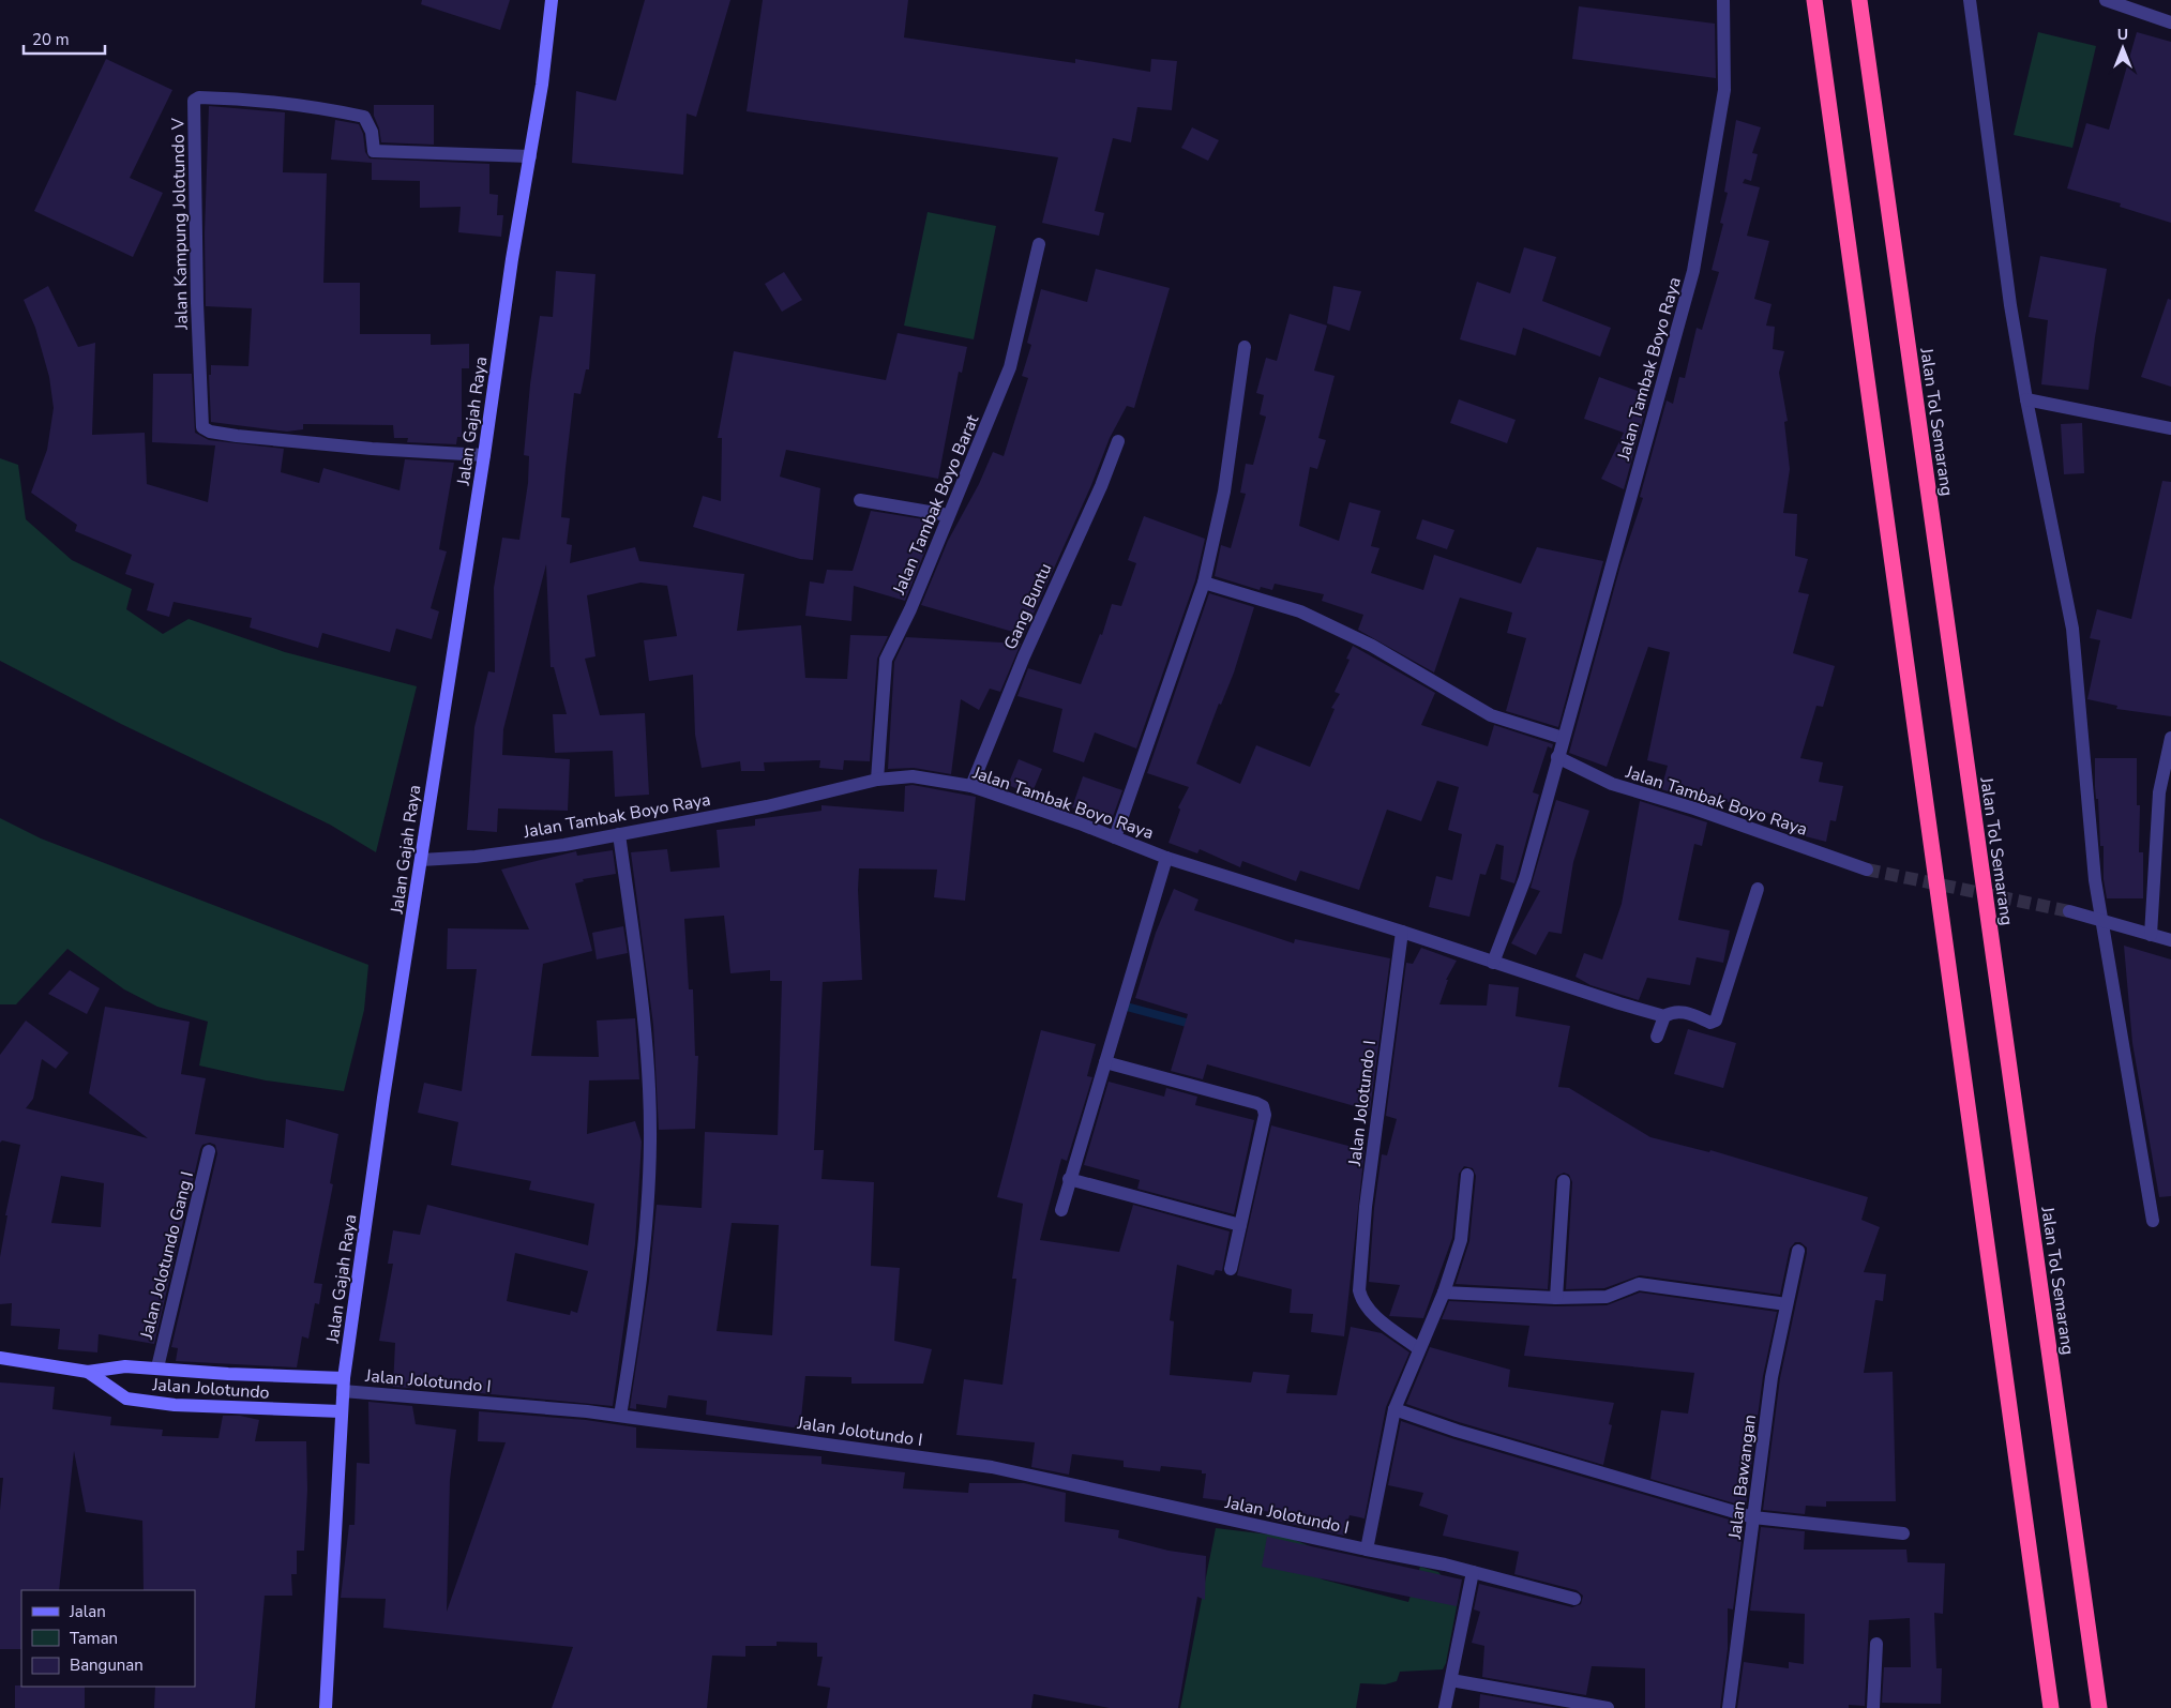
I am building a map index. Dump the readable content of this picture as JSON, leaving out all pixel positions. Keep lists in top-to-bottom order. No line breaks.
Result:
{"streets":{"highway":["Jalan Tol Semarang"],"main road":["Jalan Gajah Raya","Jalan Jolotundo"],"street":["Jalan Kampung Jolotundo V","Jalan Tambak Boyo Raya","Jalan Tambak Boyo Barat","Gang Buntu","Jalan Jolotundo I","Jalan Jolotundo Gang I","Jalan Bawangan"]},"crossings":[["Jalan Kampung Jolotundo V","Jalan Gajah Raya"],["Jalan Tambak Boyo Raya","Jalan Gajah Raya"],["Jalan Tambak Boyo Raya","Jalan Tambak Boyo Barat"],["Jalan Tambak Boyo Raya","Gang Buntu"],["Jalan Tambak Boyo Raya","Jalan Jolotundo I"],["Jalan Gajah Raya","Jalan Jolotundo I"],["Jalan Gajah Raya","Jalan Jolotundo"],["Jalan Jolotundo I","Jalan Jolotundo"],["Jalan Jolotundo Gang I","Jalan Jolotundo"]],"legend":["Jalan","Taman","Bangunan"],"scale_bar":"20 m","north":"top"}
